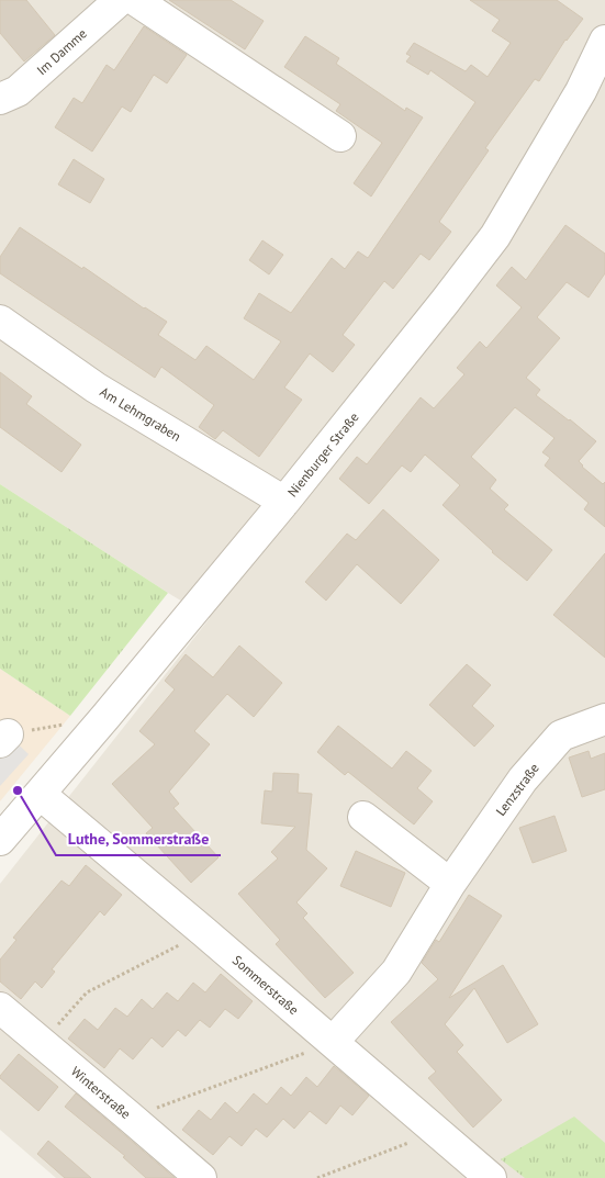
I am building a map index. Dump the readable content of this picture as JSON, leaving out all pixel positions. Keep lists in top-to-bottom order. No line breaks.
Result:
{"streets":{"street":["Im Damme","Am Lehmgraben","Nienburger Straße","Lenzstraße","Sommerstraße","Winterstraße"]},"crossings":[["Am Lehmgraben","Nienburger Straße"],["Nienburger Straße","Sommerstraße"],["Lenzstraße","Sommerstraße"]],"places":["Luthe, Sommerstraße"]}
